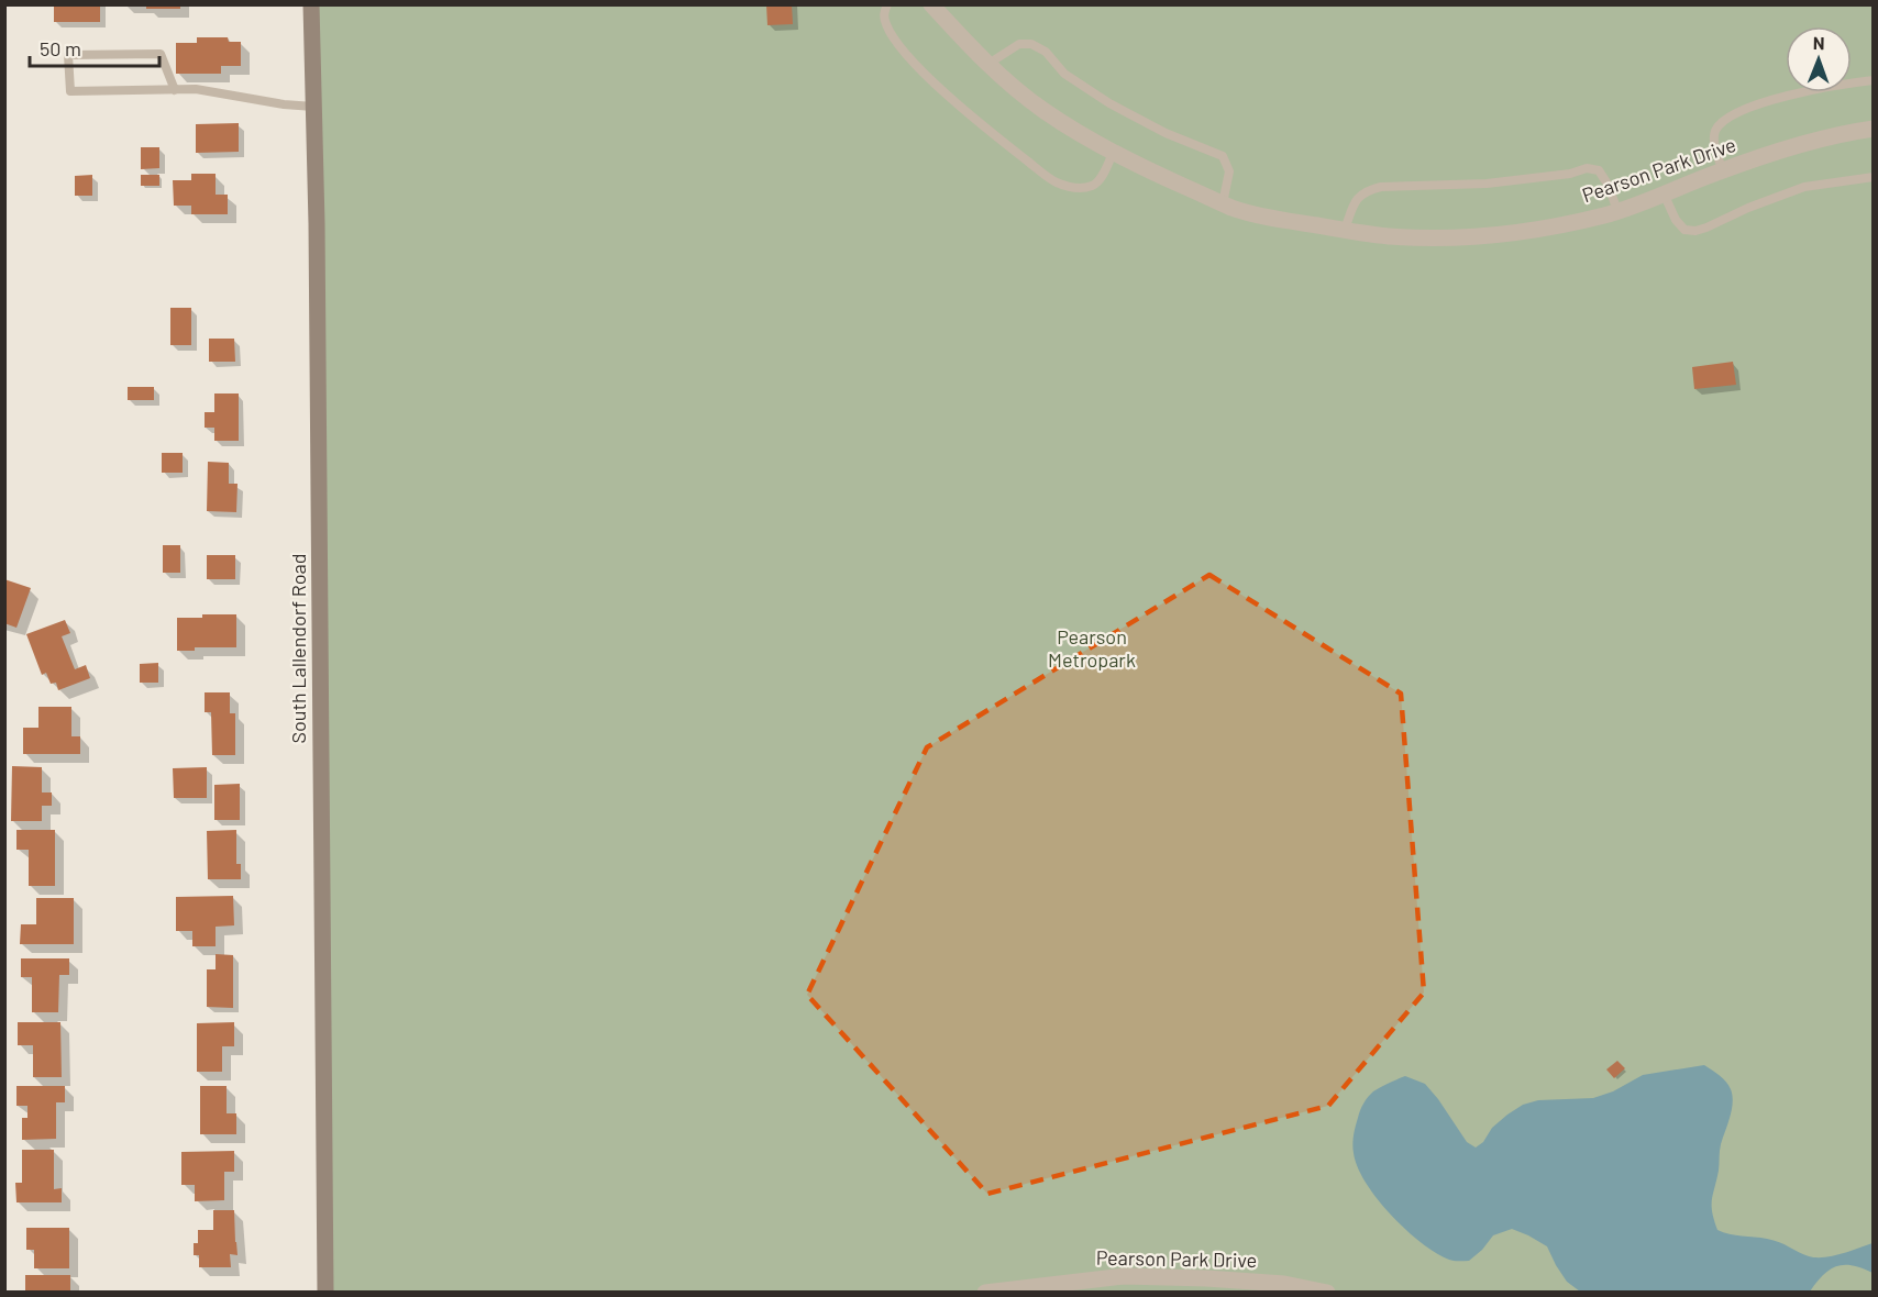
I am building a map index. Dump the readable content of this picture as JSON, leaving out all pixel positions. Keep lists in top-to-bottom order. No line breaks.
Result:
{"streets":{"street":["Pearson Park Drive","South Lallendorf Road"]},"parks":["Pearson Metropark"],"scale_bar":"50 m","north":"top"}
